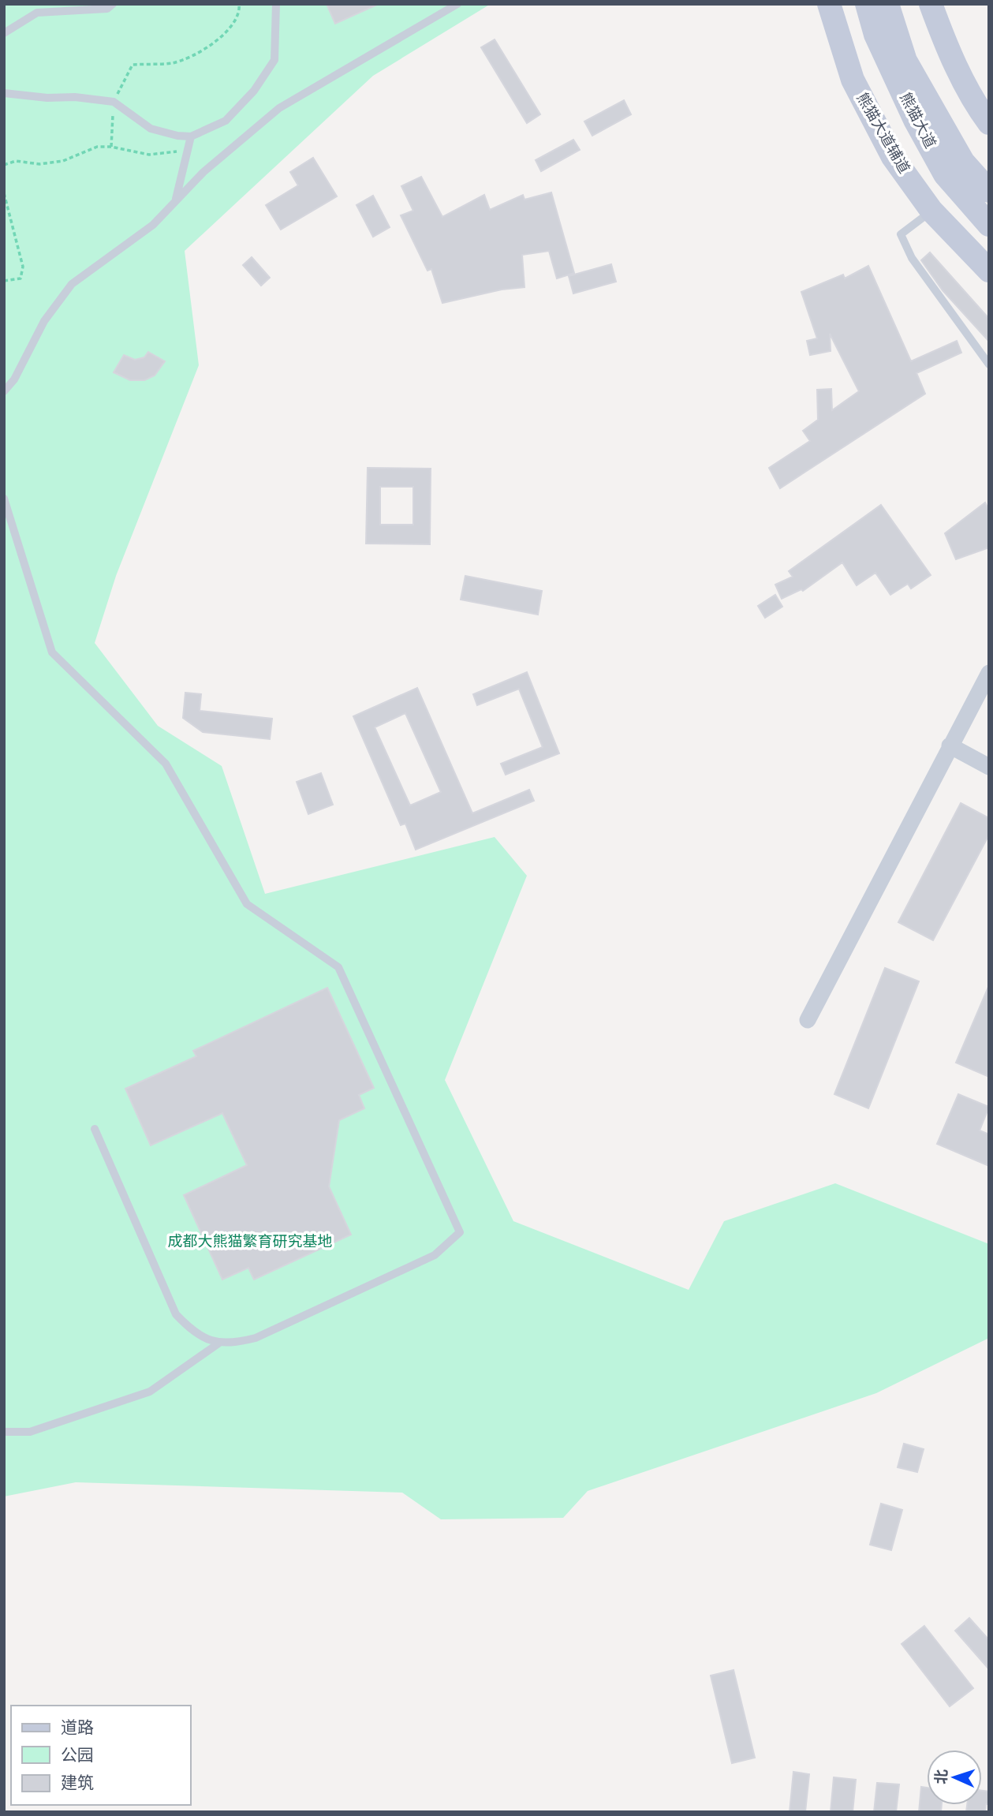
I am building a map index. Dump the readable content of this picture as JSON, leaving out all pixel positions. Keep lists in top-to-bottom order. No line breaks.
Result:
{"streets":{"main road":["熊猫大道","熊猫大道辅道"]},"parks":["成都大熊猫繁育研究基地"],"legend":["道路","公园","建筑"],"north":"left"}
